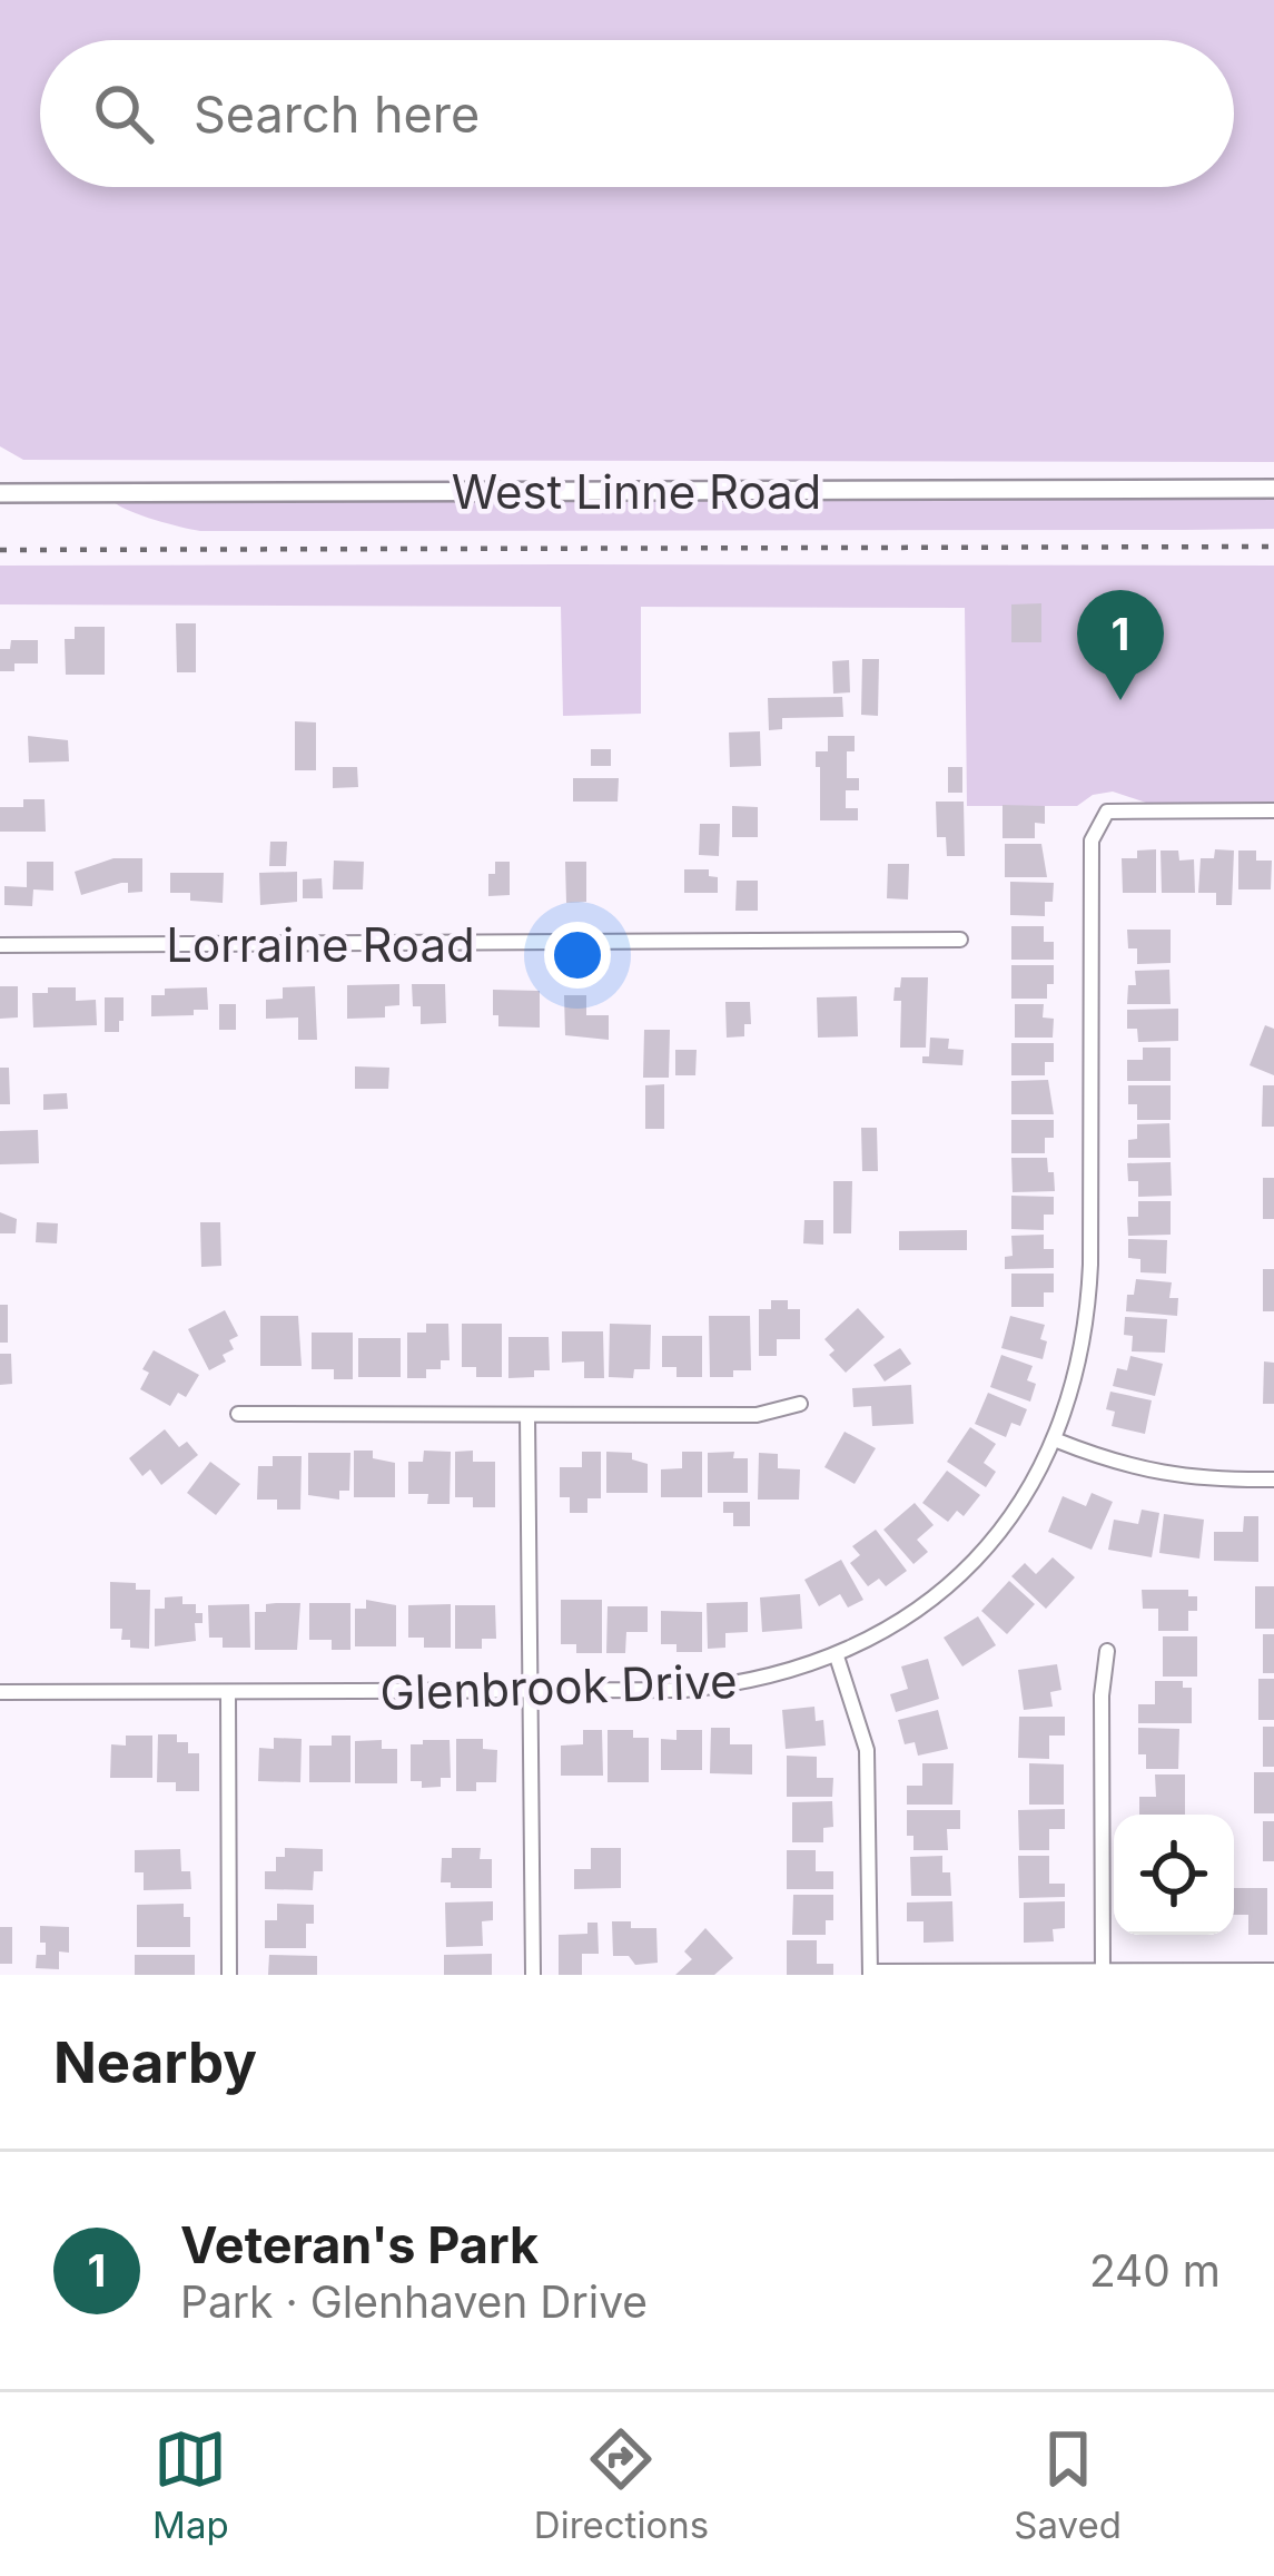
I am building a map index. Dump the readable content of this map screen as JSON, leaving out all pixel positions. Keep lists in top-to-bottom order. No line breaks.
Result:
{"streets":{"street":["West Linne Road","Lorraine Road","Glenbrook Drive"]},"page":{"search":"Search here","pins":"1","heading":"Nearby","list":[{"mark":"1","name":"Veteran's Park","note":"Park · Glenhaven Drive","value":"240 m"}],"nav":["Map","Directions","Saved"]}}
